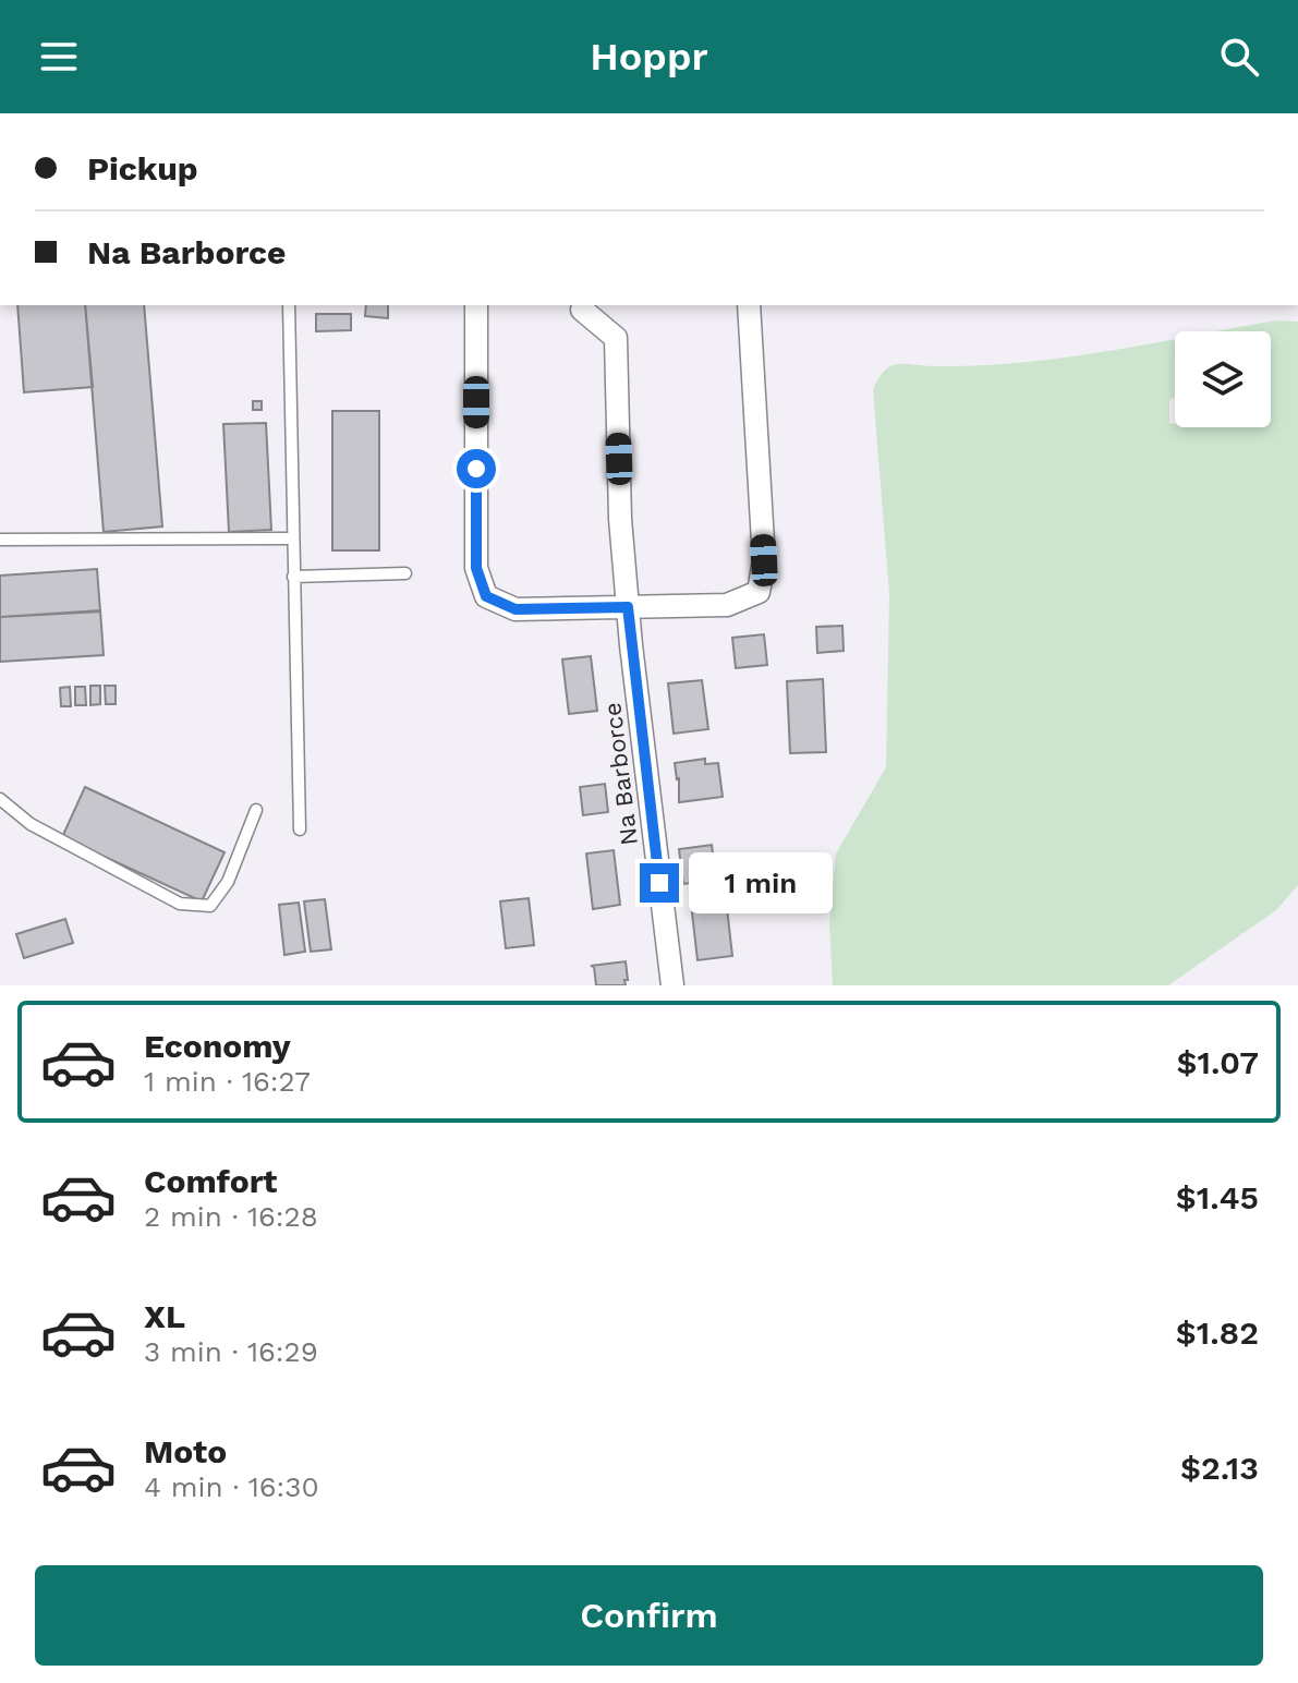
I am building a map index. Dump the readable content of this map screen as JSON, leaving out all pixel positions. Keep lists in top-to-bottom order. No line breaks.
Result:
{"streets":{"street":["Na Barborce"]},"page":{"header":"Hoppr","banner":["Pickup","Na Barborce"],"bubble":"1 min","list":[{"name":"Economy","note":"1 min · 16:27","value":"$1.07"},{"name":"Comfort","note":"2 min · 16:28","value":"$1.45"},{"name":"XL","note":"3 min · 16:29","value":"$1.82"},{"name":"Moto","note":"4 min · 16:30","value":"$2.13"}],"buttons":"Confirm"}}
